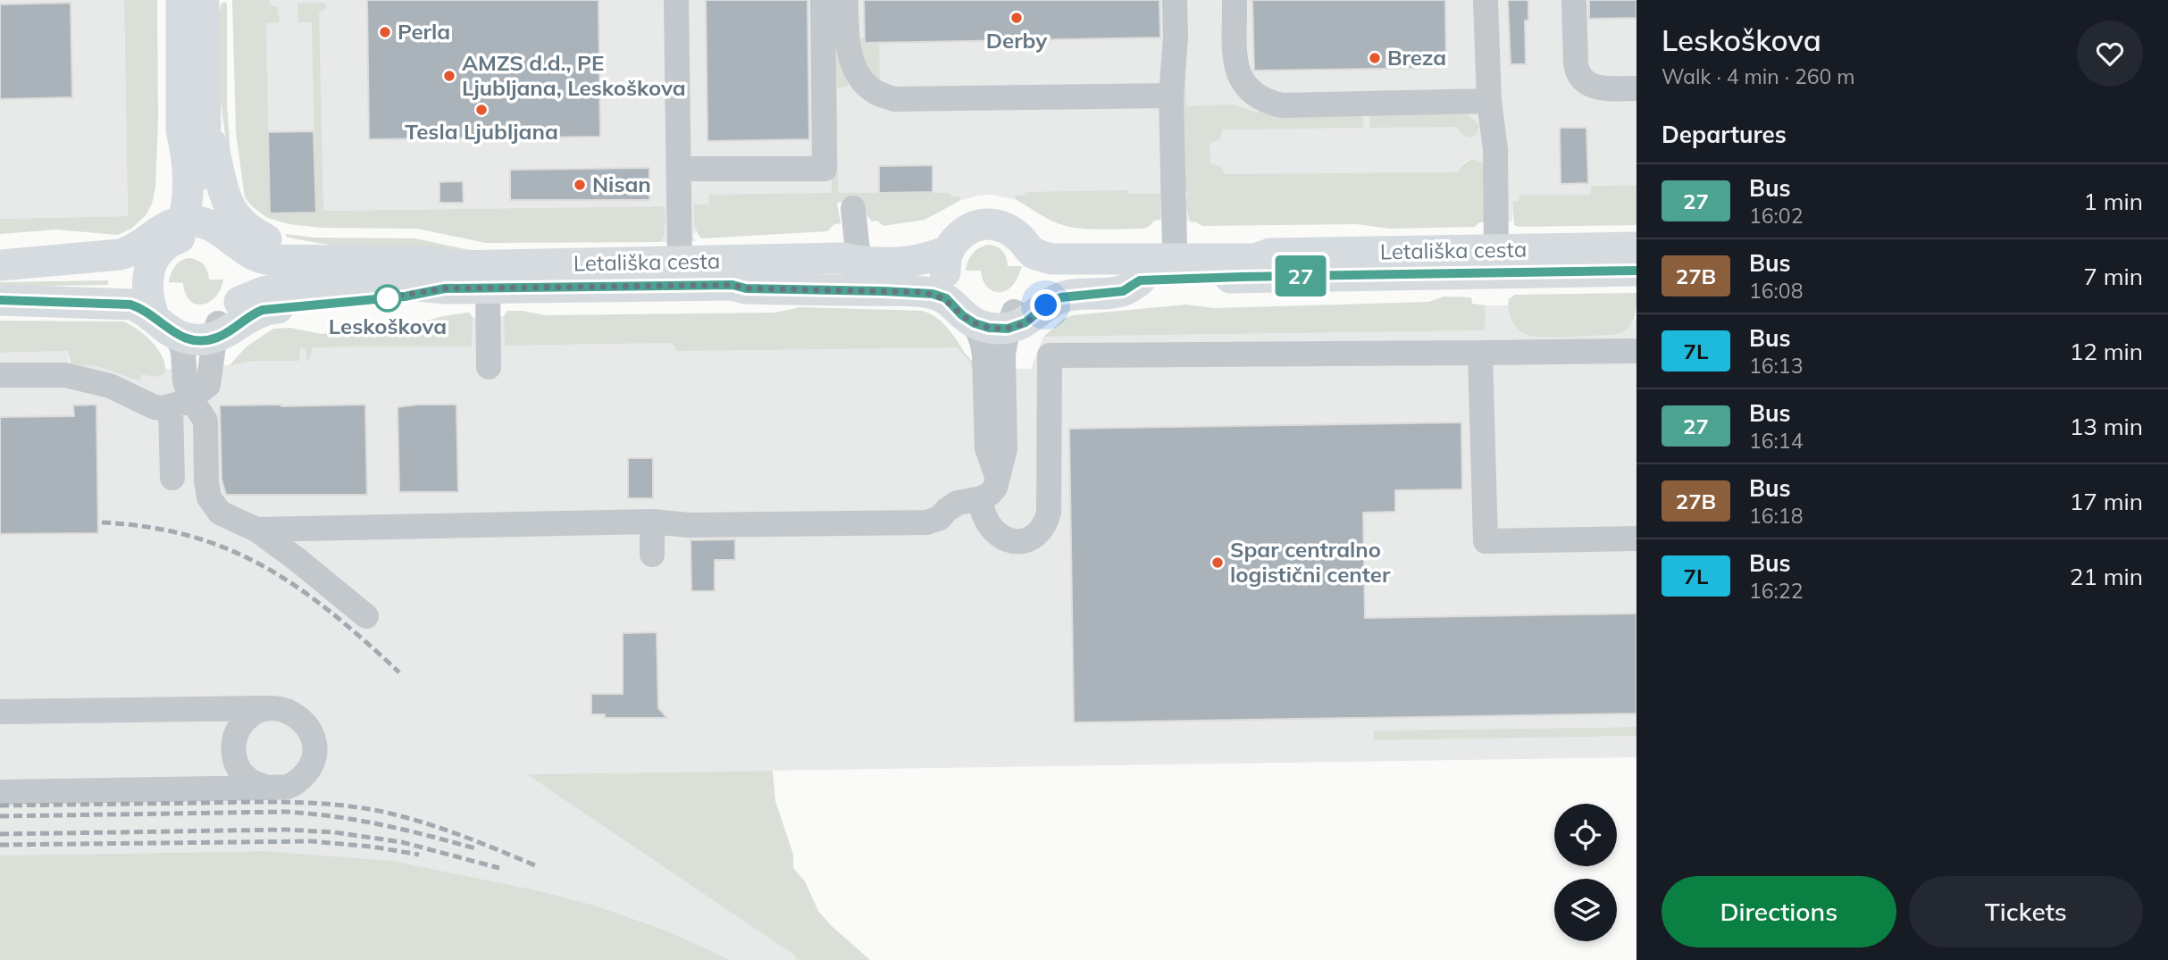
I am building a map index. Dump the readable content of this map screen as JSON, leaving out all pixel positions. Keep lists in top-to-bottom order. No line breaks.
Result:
{"streets":{"main road":["Letališka cesta"]},"places":["Derby","Perla","Breza","AMZS d.d., PE Ljubljana, Leskoškova","Tesla Ljubljana","Nisan","Leskoškova","Spar centralno logistični center"],"lines":["bus line 27"],"page":{"on_map":"27","heading":[["Leskoškova","Walk · 4 min · 260 m"],"Departures"],"list":[{"mark":"27","name":"Bus","note":"16:02","value":"1 min"},{"mark":"27B","name":"Bus","note":"16:08","value":"7 min"},{"mark":"7L","name":"Bus","note":"16:13","value":"12 min"},{"mark":"27","name":"Bus","note":"16:14","value":"13 min"},{"mark":"27B","name":"Bus","note":"16:18","value":"17 min"},{"mark":"7L","name":"Bus","note":"16:22","value":"21 min"}],"buttons":["Directions","Tickets"]}}
